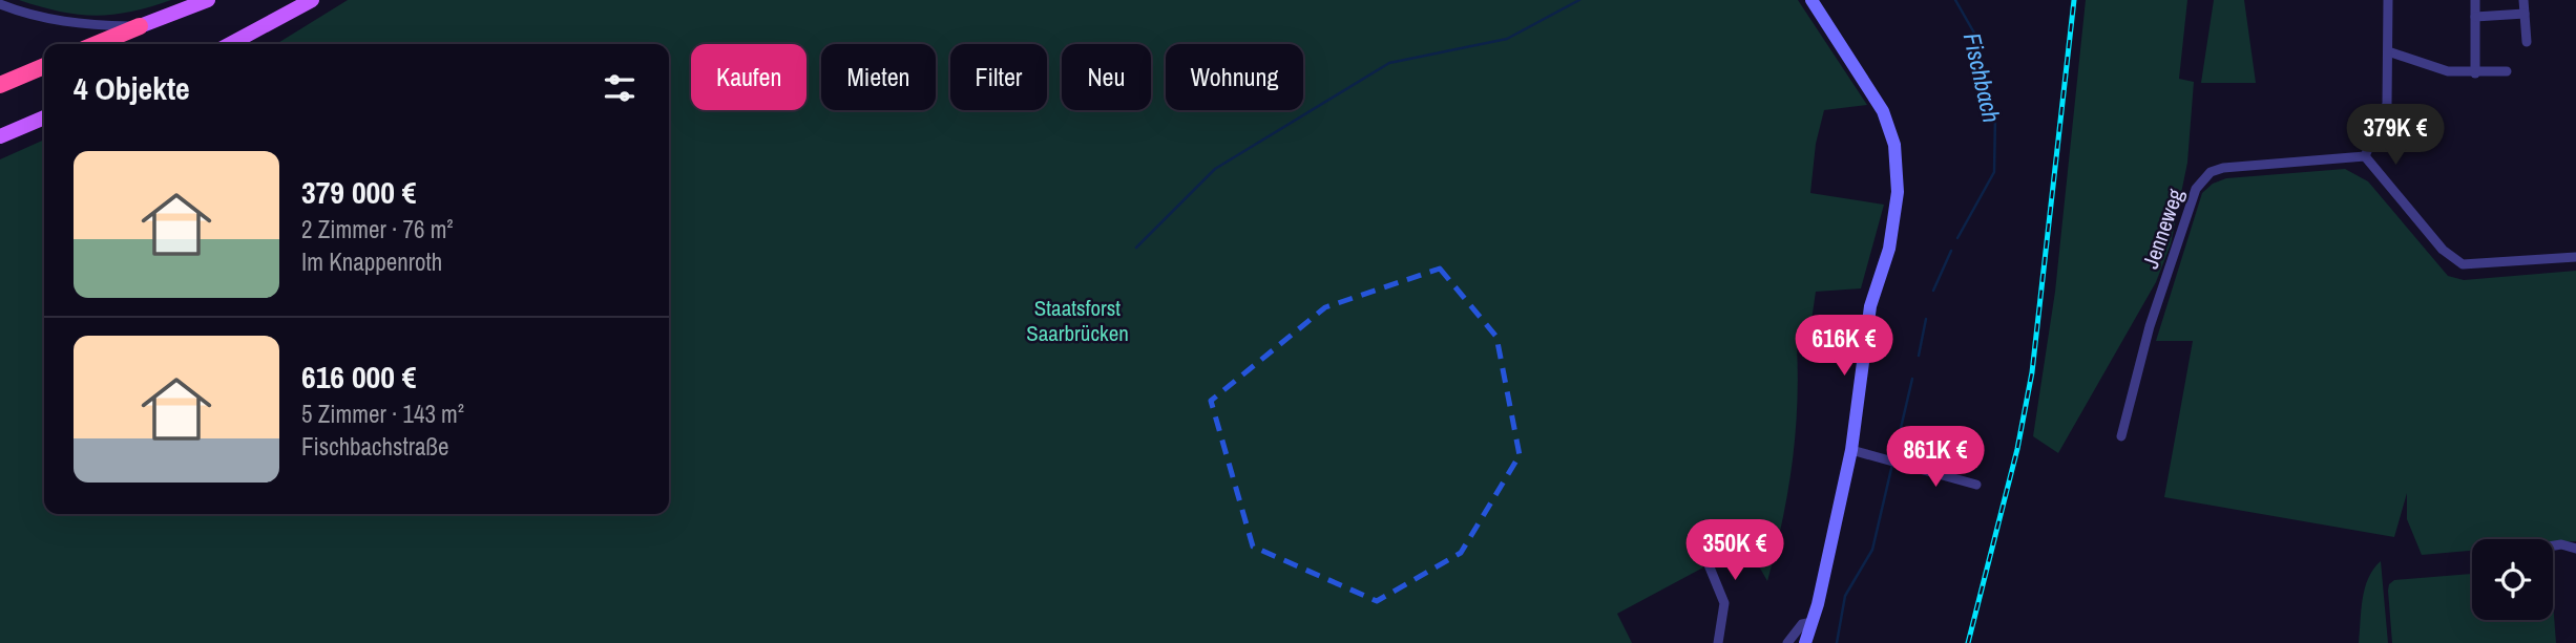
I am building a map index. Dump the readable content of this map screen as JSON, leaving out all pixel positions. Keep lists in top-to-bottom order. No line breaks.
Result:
{"streets":{"street":["Jenneweg"]},"water":["Fischbach"],"parks":["Staatsforst Saarbrücken"],"page":{"chip":["Kaufen","Mieten","Filter","Neu","Wohnung"],"heading":"4 Objekte","price":["379K €","616K €","861K €","350K €"],"list":[{"name":"379 000 €","note":"2 Zimmer · 76 m² · Im Knappenroth"},{"name":"616 000 €","note":"5 Zimmer · 143 m² · Fischbachstraße"}]}}
